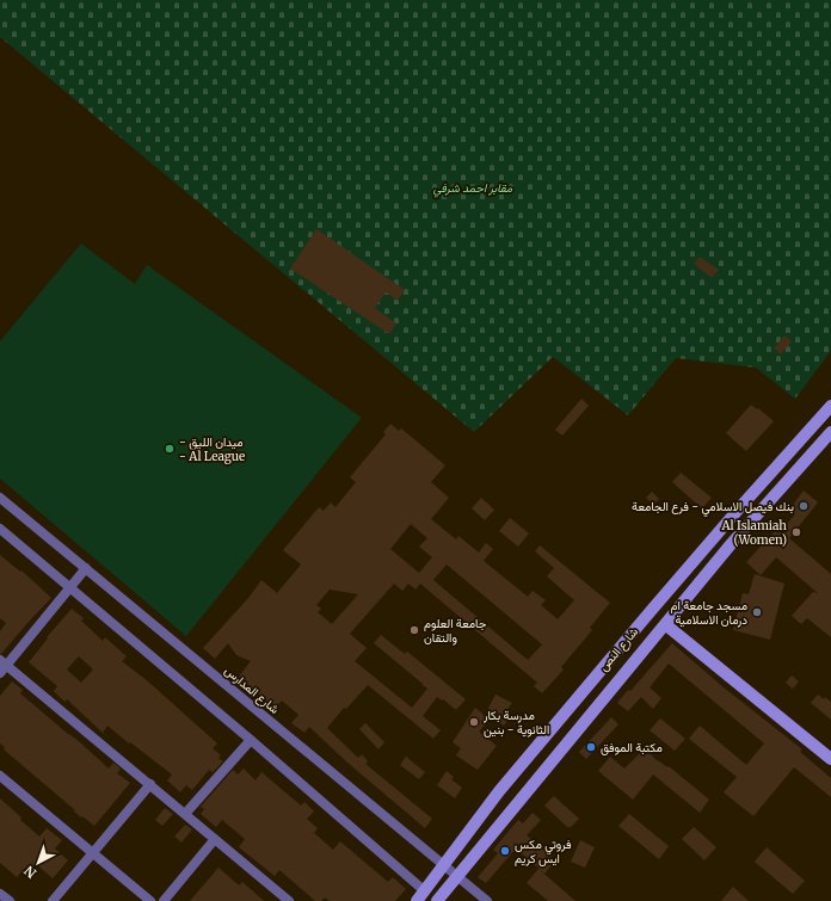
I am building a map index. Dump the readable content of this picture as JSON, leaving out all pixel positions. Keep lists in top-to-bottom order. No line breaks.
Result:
{"streets":{"main road":["شارع النص"],"street":["شارع المدارس"]},"crossings":[["شارع النص","شارع المدارس"]],"parks":["مقابر احمد شرفي"],"places":["- ميدان الليق - Al League","بنك فيصل الاسلامي - فرع الجامعة","Al Islamiah (Women)","مسجد جامعة ام درمان الاسلامية","جامعة العلوم والتقان","مدرسة بكار الثانوية - بنين","مكتبة الموفق","فروتي مكس ايس كريم"],"north":"bottom left"}
